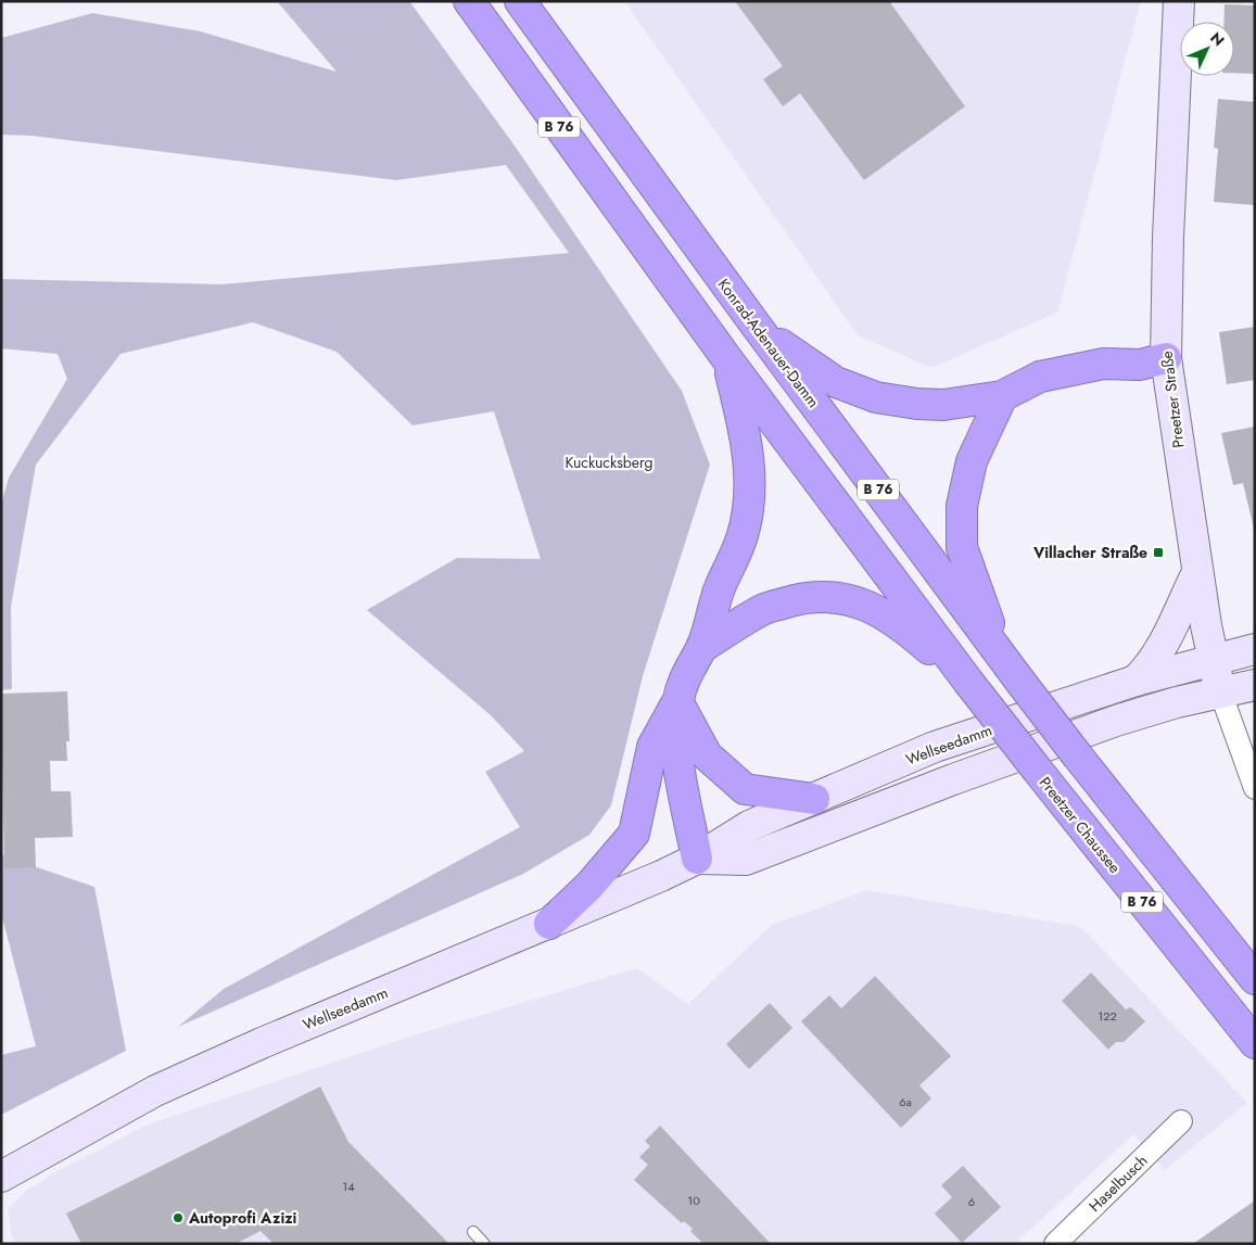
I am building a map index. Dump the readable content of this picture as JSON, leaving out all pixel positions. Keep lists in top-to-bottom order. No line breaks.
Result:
{"streets":{"highway":["B 76","Konrad-Adenauer-Damm","Preetzer Chaussee"],"main road":["Preetzer Straße","Wellseedamm"],"street":["Haselbusch"]},"crossings":[["B 76","Preetzer Chaussee"],["Preetzer Straße","Wellseedamm"]],"parks":["Kuckucksberg"],"places":{"transit":["Villacher Straße"],"other":["Autoprofi Azizi"]},"house_numbers":["122","6a","14","10","6"],"north":"top right"}
